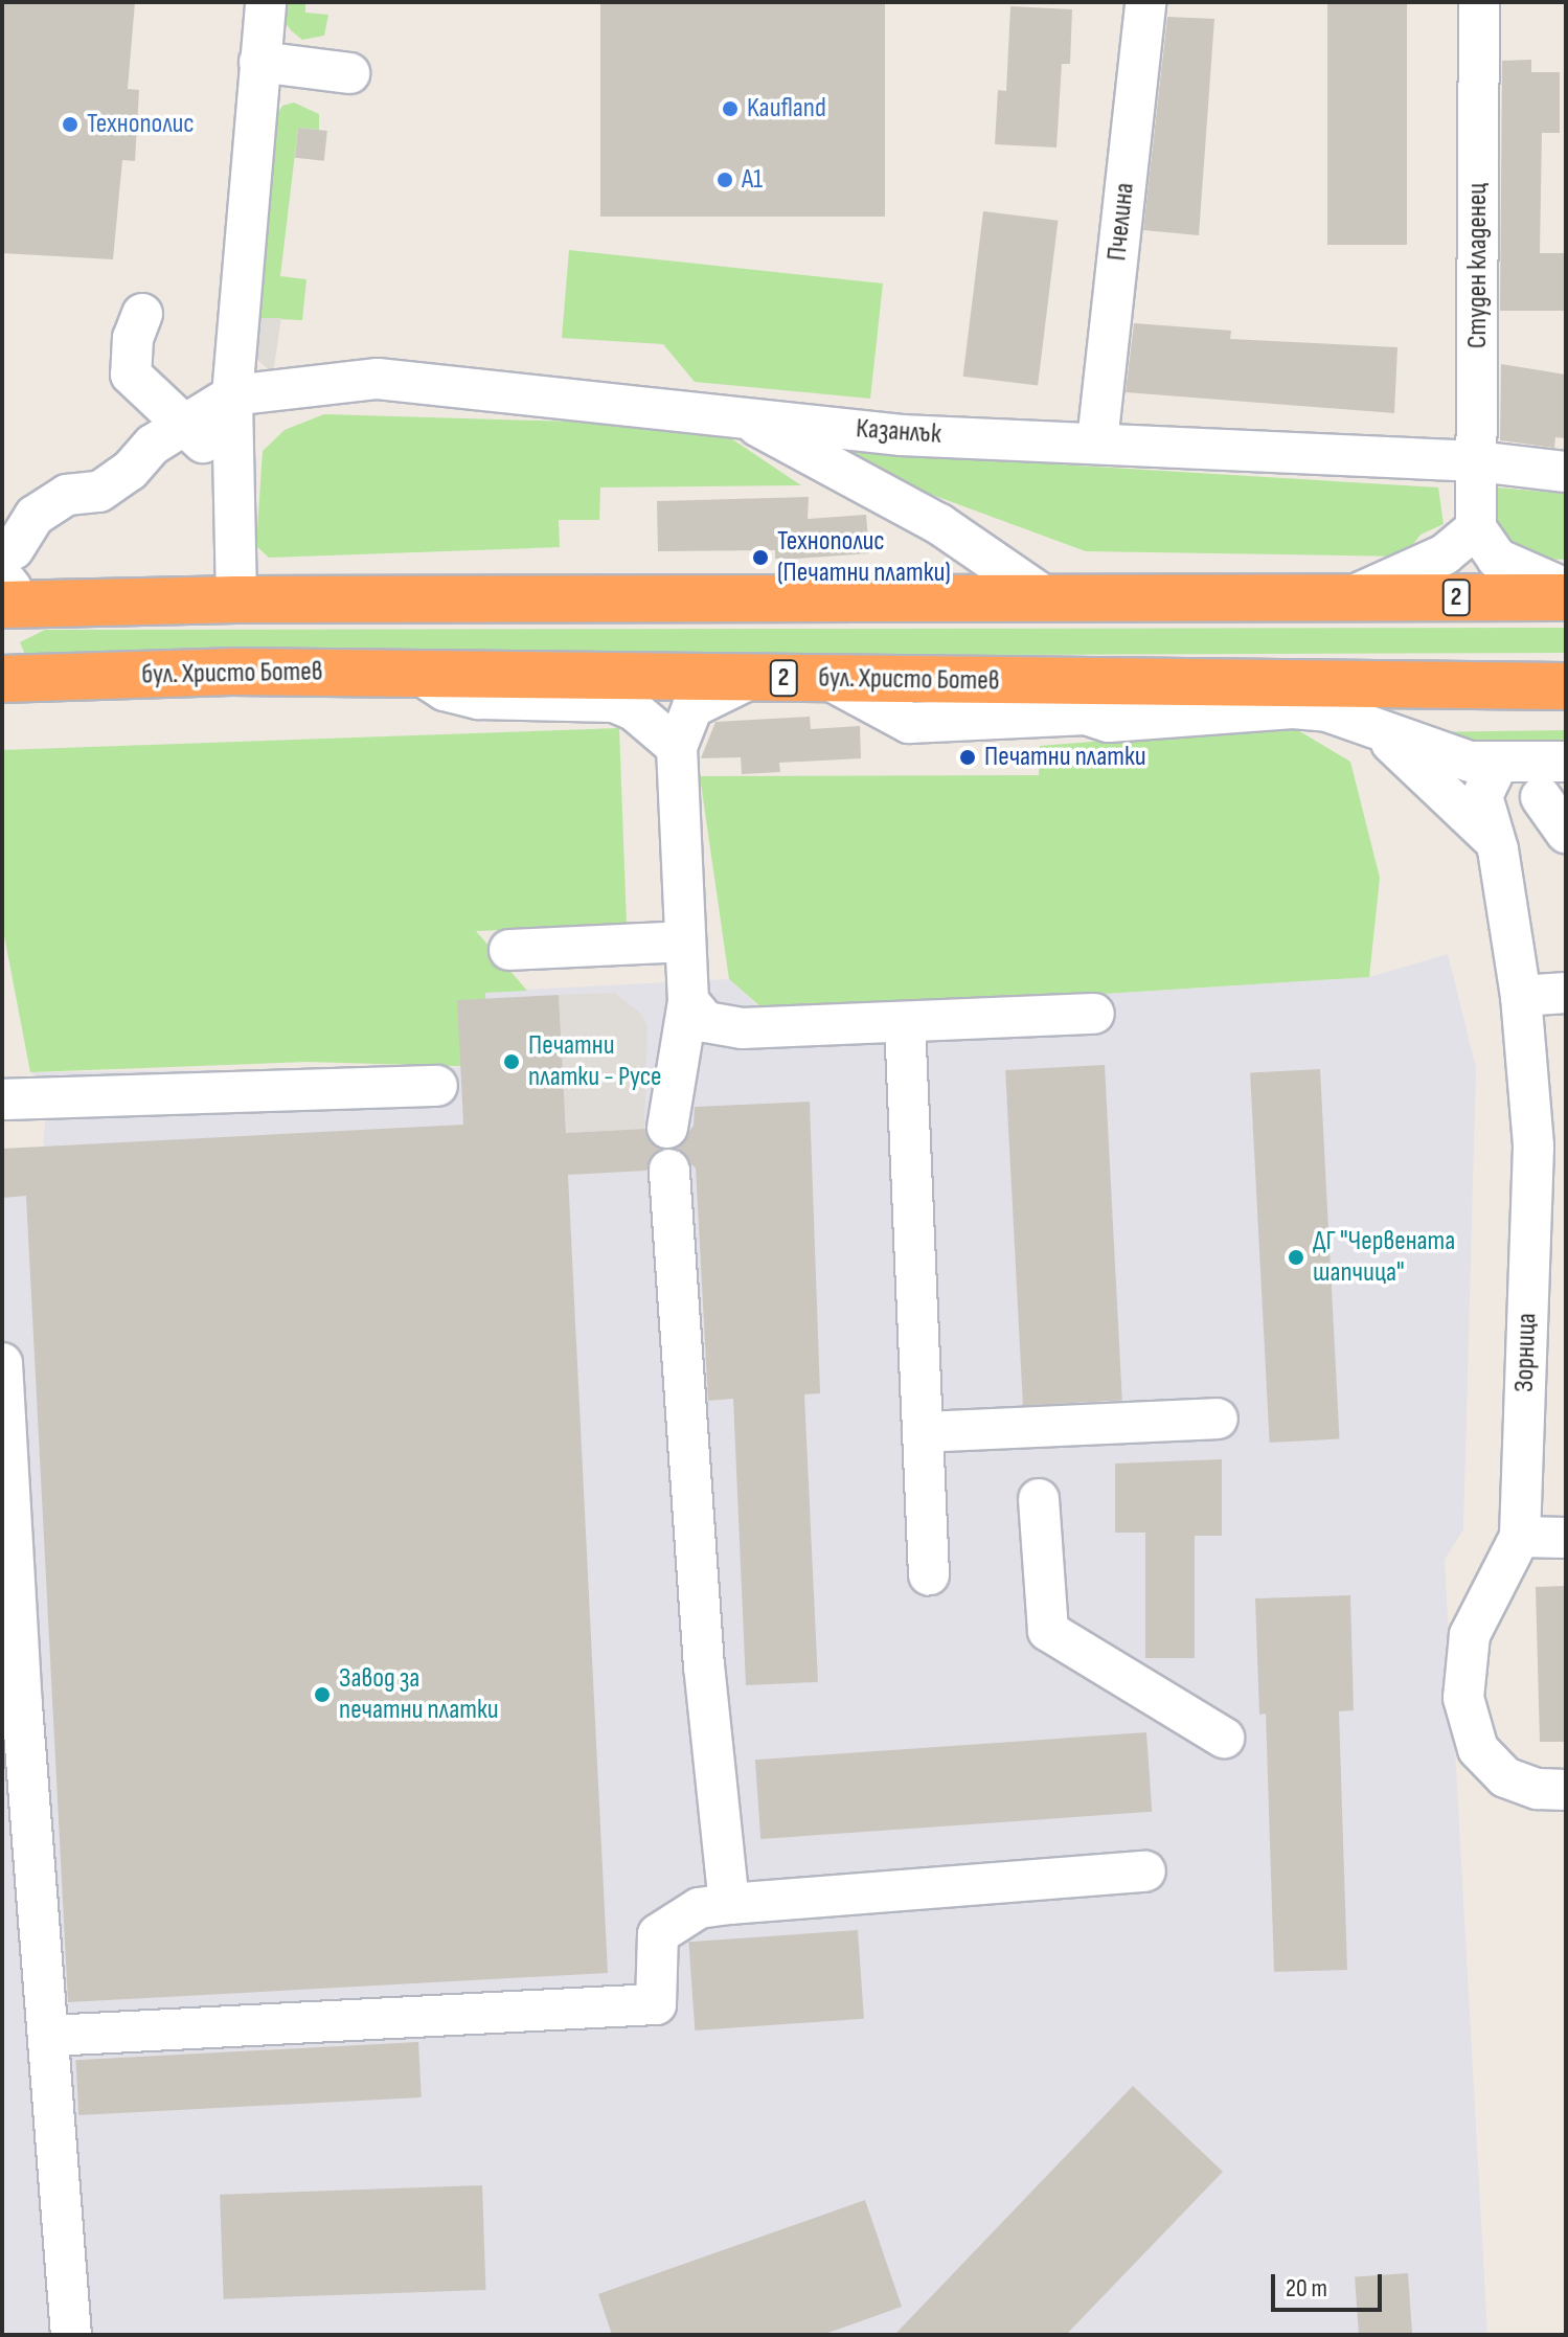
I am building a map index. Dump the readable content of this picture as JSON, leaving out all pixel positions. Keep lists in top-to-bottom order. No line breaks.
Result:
{"streets":{"highway":["2","бул. Христо Ботев"],"street":["Пчелина","Студен кладенец","Казанлък","Зорница"]},"crossings":[["Пчелина","Казанлък"],["Студен кладенец","Казанлък"]],"places":["Kaufland","Технополис","A1","Технополис (Печатни платки)","Печатни платки","Печатни платки - Русе","ДГ \"Червената шапчица\"","Завод за печатни платки"],"scale_bar":"20 m"}
